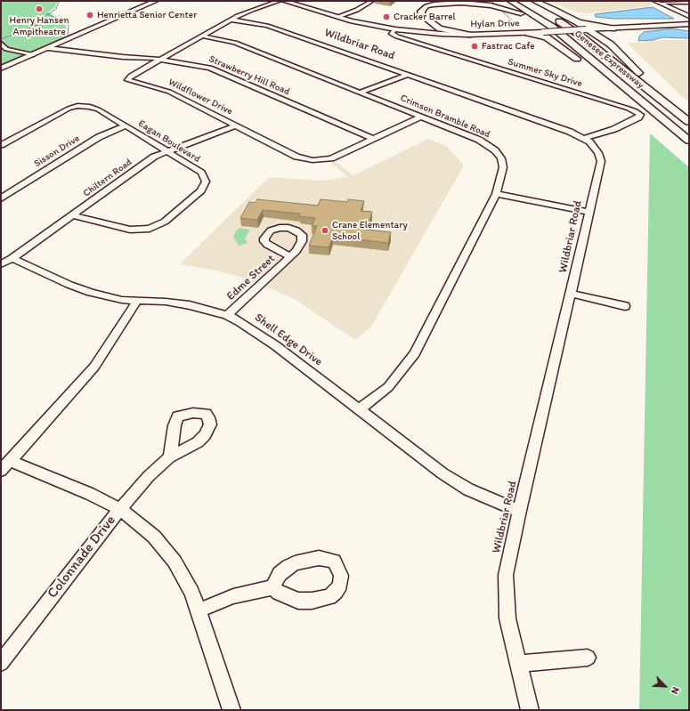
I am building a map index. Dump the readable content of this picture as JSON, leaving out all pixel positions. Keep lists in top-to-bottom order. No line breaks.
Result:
{"streets":{"highway":["Genesee Expressway"],"main road":["Hylan Drive"],"street":["Wildbriar Road","Summer Sky Drive","Strawberry Hill Road","Wildflower Drive","Crimson Bramble Road","Eagan Boulevard","Sisson Drive","Chiltern Road","Edme Street","Shell Edge Drive","Colonnade Drive"]},"crossings":[["Hylan Drive","Summer Sky Drive"],["Wildbriar Road","Summer Sky Drive"],["Wildbriar Road","Wildflower Drive"],["Wildbriar Road","Shell Edge Drive"],["Strawberry Hill Road","Wildflower Drive"],["Wildflower Drive","Crimson Bramble Road"],["Wildflower Drive","Chiltern Road"],["Crimson Bramble Road","Shell Edge Drive"],["Eagan Boulevard","Sisson Drive"],["Eagan Boulevard","Chiltern Road"],["Chiltern Road","Shell Edge Drive"],["Edme Street","Shell Edge Drive"]],"places":["Henry Hansen Ampitheatre","Henrietta Senior Center","Cracker Barrel","Fastrac Cafe","Crane Elementary School"],"north":"bottom right"}
